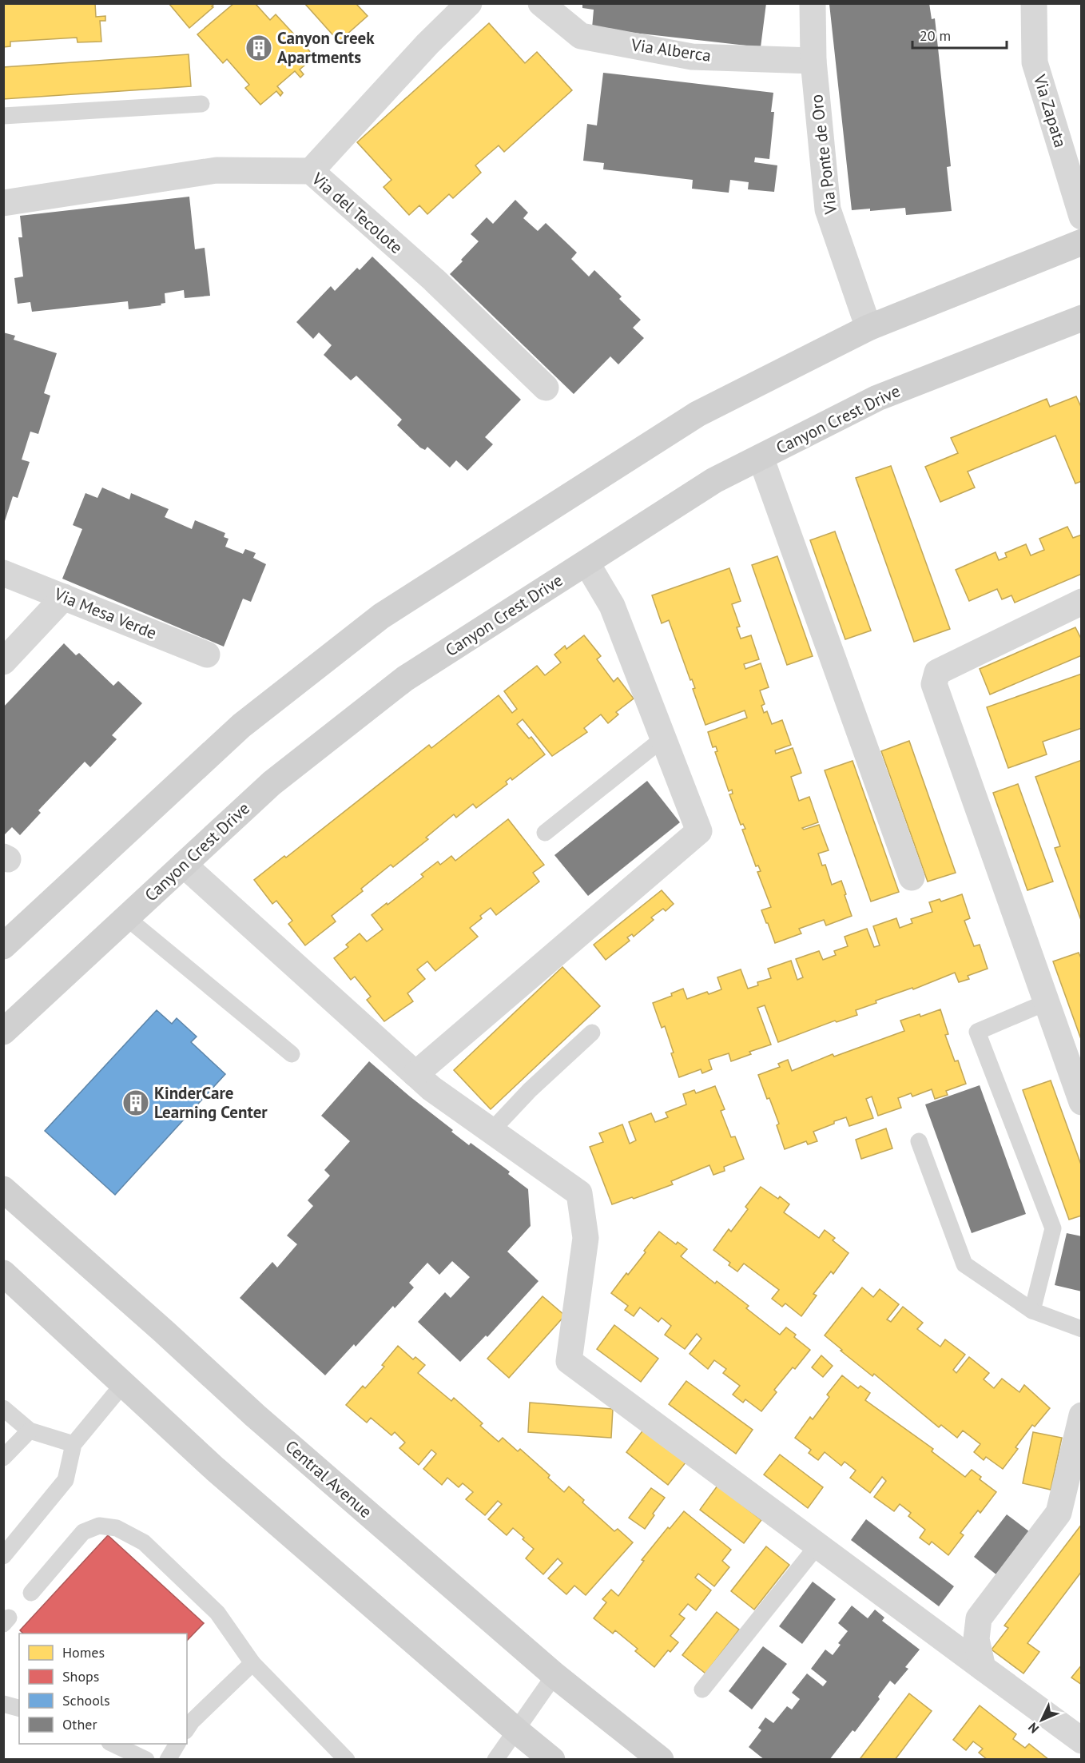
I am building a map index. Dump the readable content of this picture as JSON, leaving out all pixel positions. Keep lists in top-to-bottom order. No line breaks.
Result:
{"streets":{"main road":["Canyon Crest Drive","Central Avenue"],"street":["Via Alberca","Via Zapata","Via Ponte de Oro","Via del Tecolote","Via Mesa Verde"]},"crossings":[["Via Alberca","Via Ponte de Oro"]],"places":{"building":["Canyon Creek Apartments","KinderCare Learning Center"]},"legend":["Homes","Shops","Schools","Other"],"scale_bar":"20 m","north":"bottom left"}
